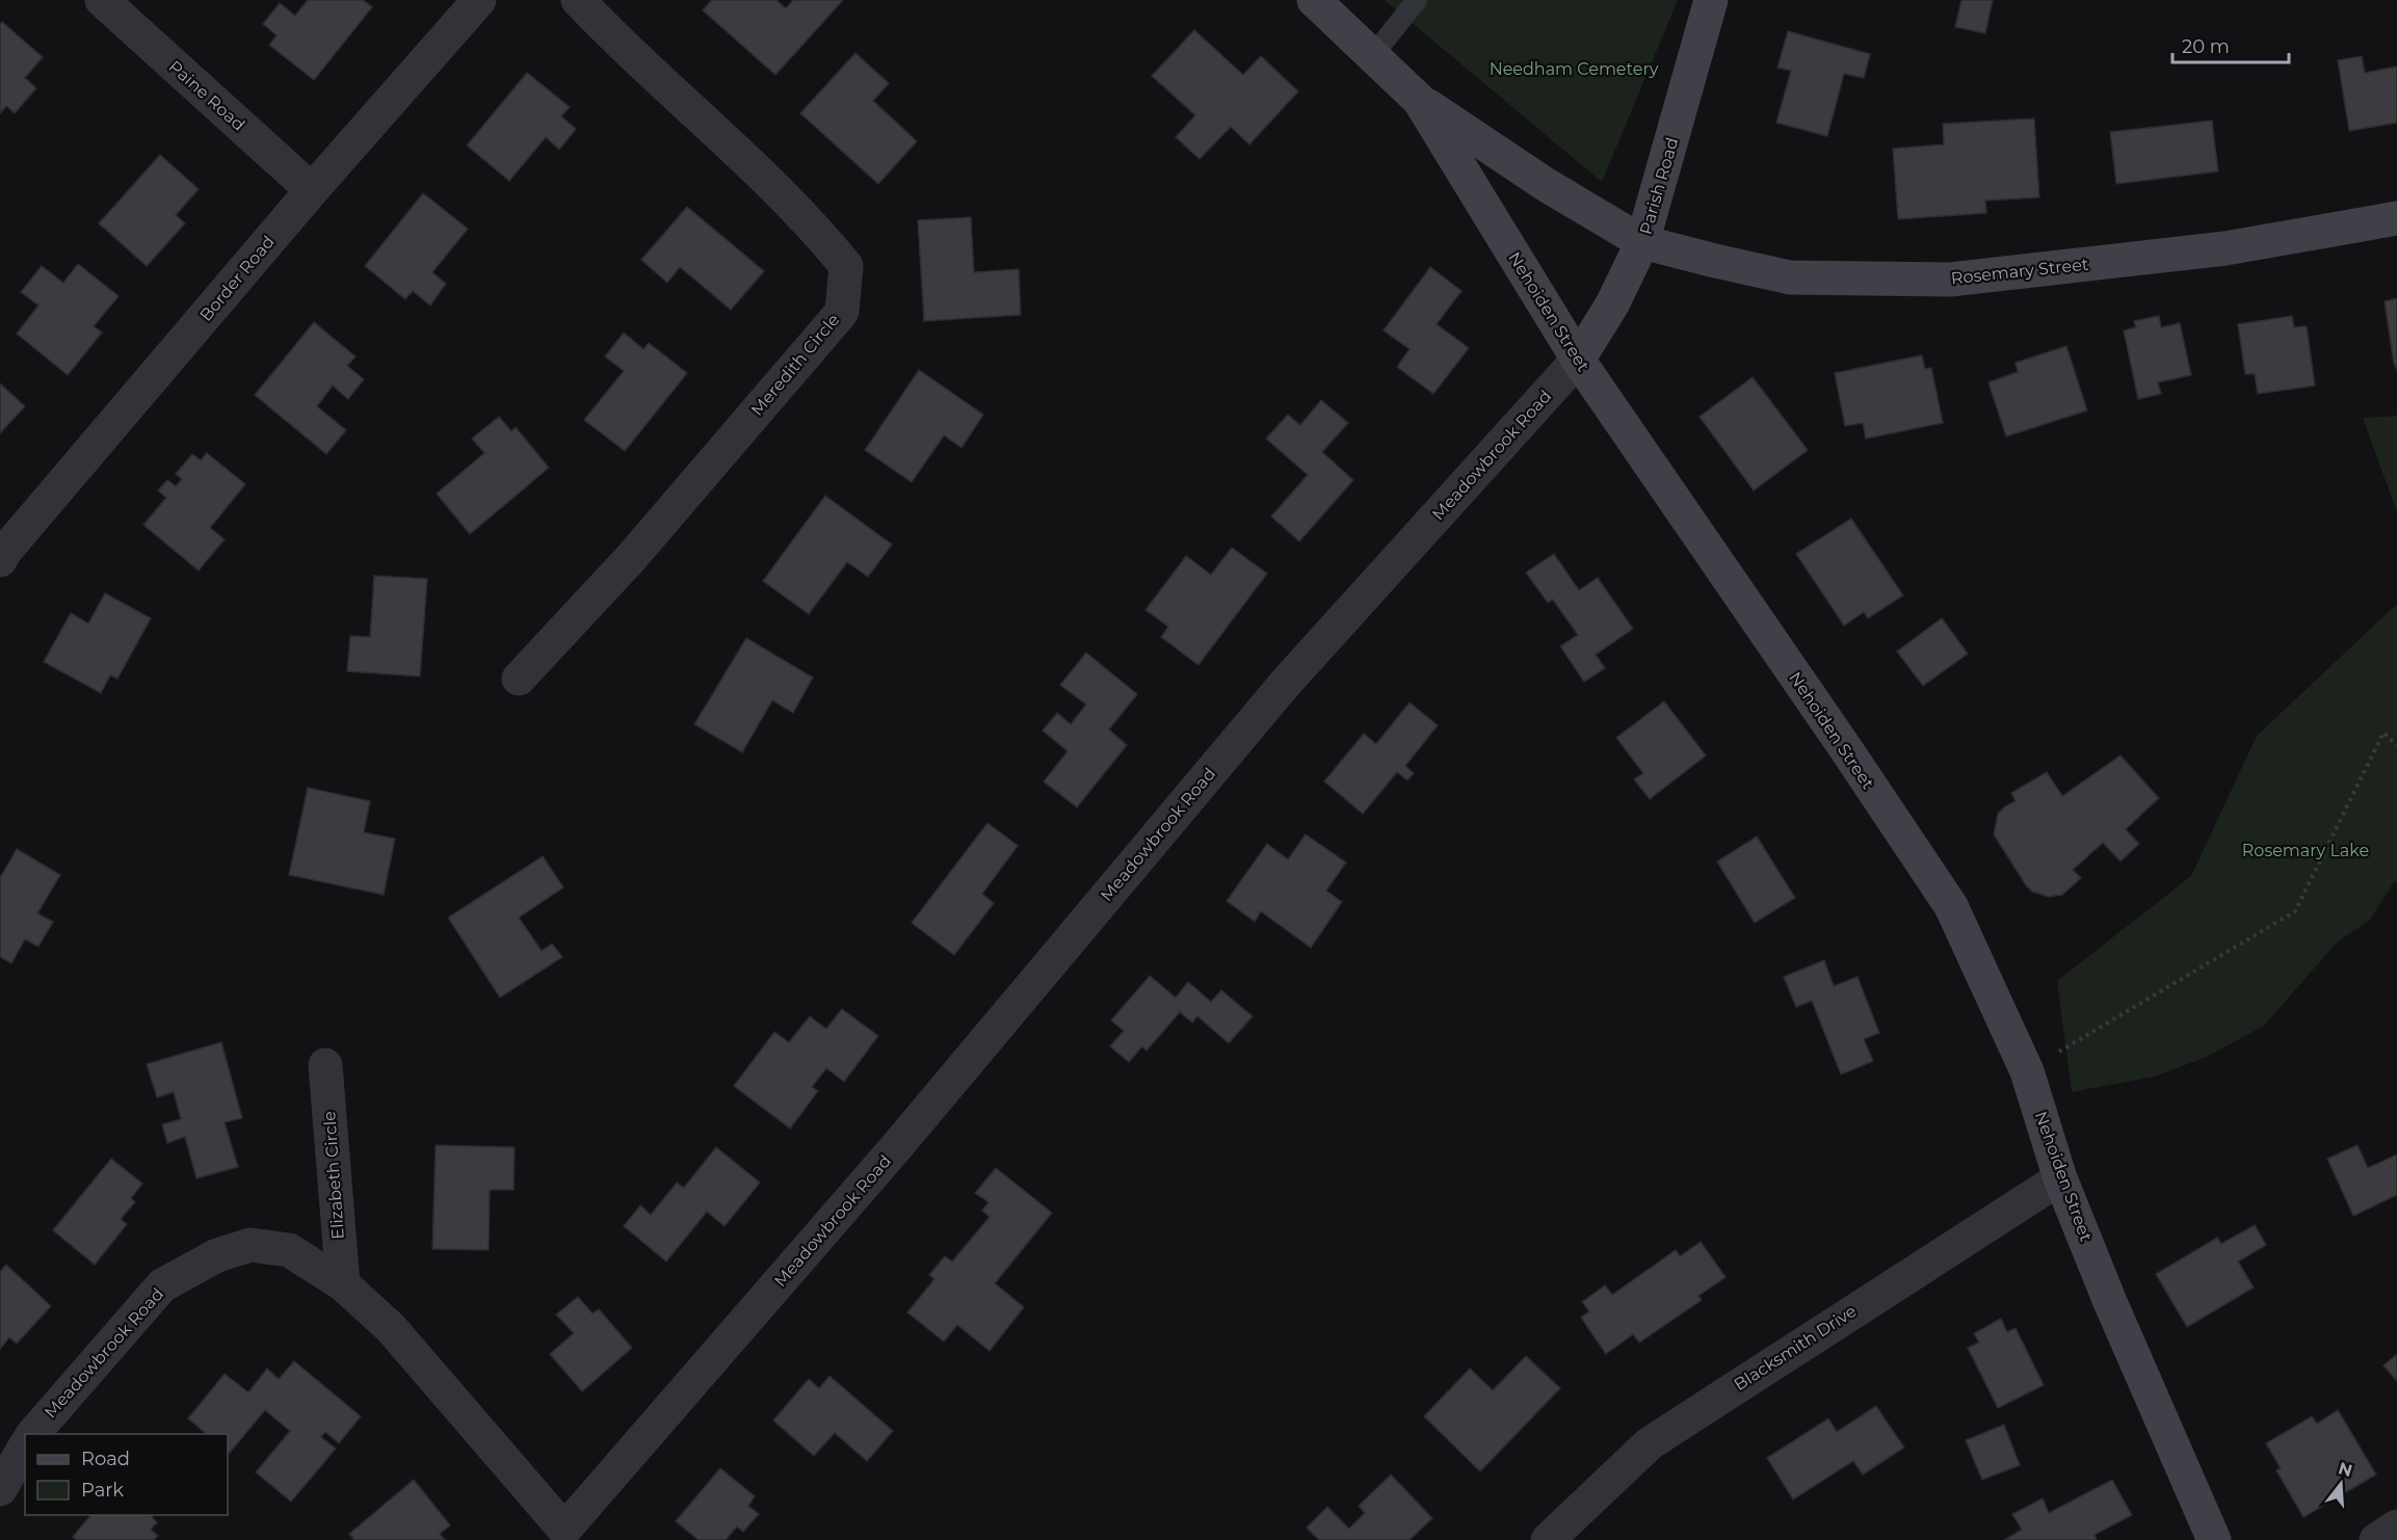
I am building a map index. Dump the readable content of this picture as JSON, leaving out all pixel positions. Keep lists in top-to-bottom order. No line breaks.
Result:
{"streets":{"street":["Paine Road","Parish Road","Rosemary Street","Border Road","Nehoiden Street","Meredith Circle","Meadowbrook Road","Elizabeth Circle","Blacksmith Drive"]},"crossings":[["Paine Road","Border Road"],["Parish Road","Rosemary Street"],["Parish Road","Nehoiden Street"],["Parish Road","Meadowbrook Road"],["Rosemary Street","Nehoiden Street"],["Nehoiden Street","Meadowbrook Road"],["Nehoiden Street","Blacksmith Drive"],["Meadowbrook Road","Elizabeth Circle"]],"parks":["Needham Cemetery","Rosemary Lake"],"legend":["Road","Park"],"scale_bar":"20 m","north":"top"}
